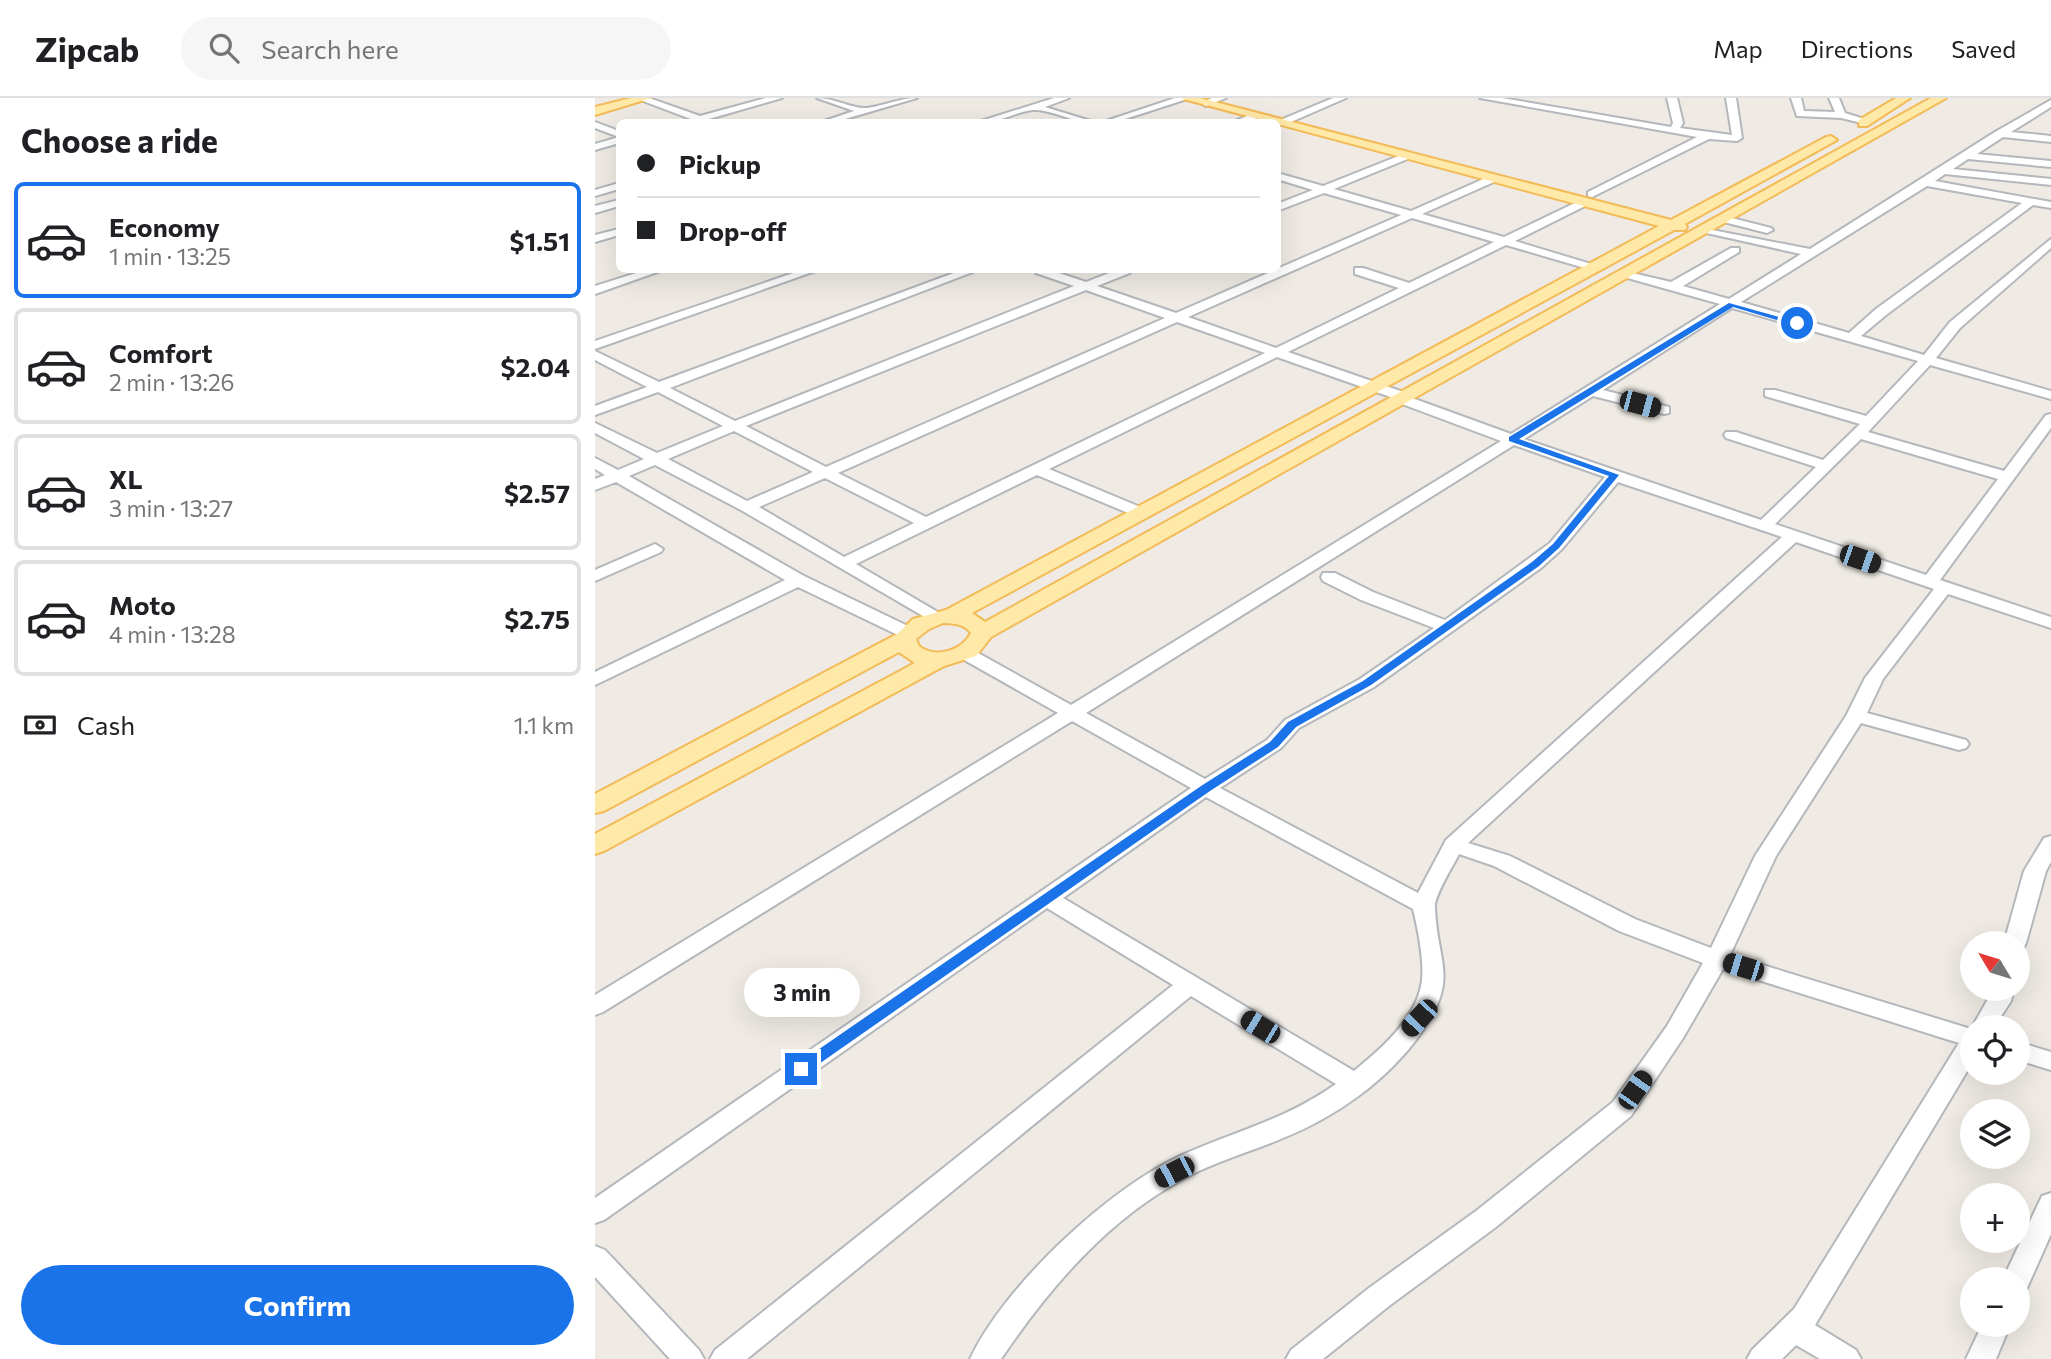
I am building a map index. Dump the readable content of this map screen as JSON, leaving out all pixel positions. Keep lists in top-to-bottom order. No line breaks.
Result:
{"north":"top left","page":{"header":"Zipcab","search":"Search here","nav":["Map","Directions","Saved"],"heading":"Choose a ride","banner":["Pickup","Drop-off"],"list":[{"name":"Economy","note":"1 min · 13:25","value":"$1.51"},{"name":"Comfort","note":"2 min · 13:26","value":"$2.04"},{"name":"XL","note":"3 min · 13:27","value":"$2.57"},{"name":"Moto","note":"4 min · 13:28","value":"$2.75"}],"pay":["Cash","1.1 km"],"map_buttons":["+","−"],"bubble":"3 min","buttons":"Confirm"}}
